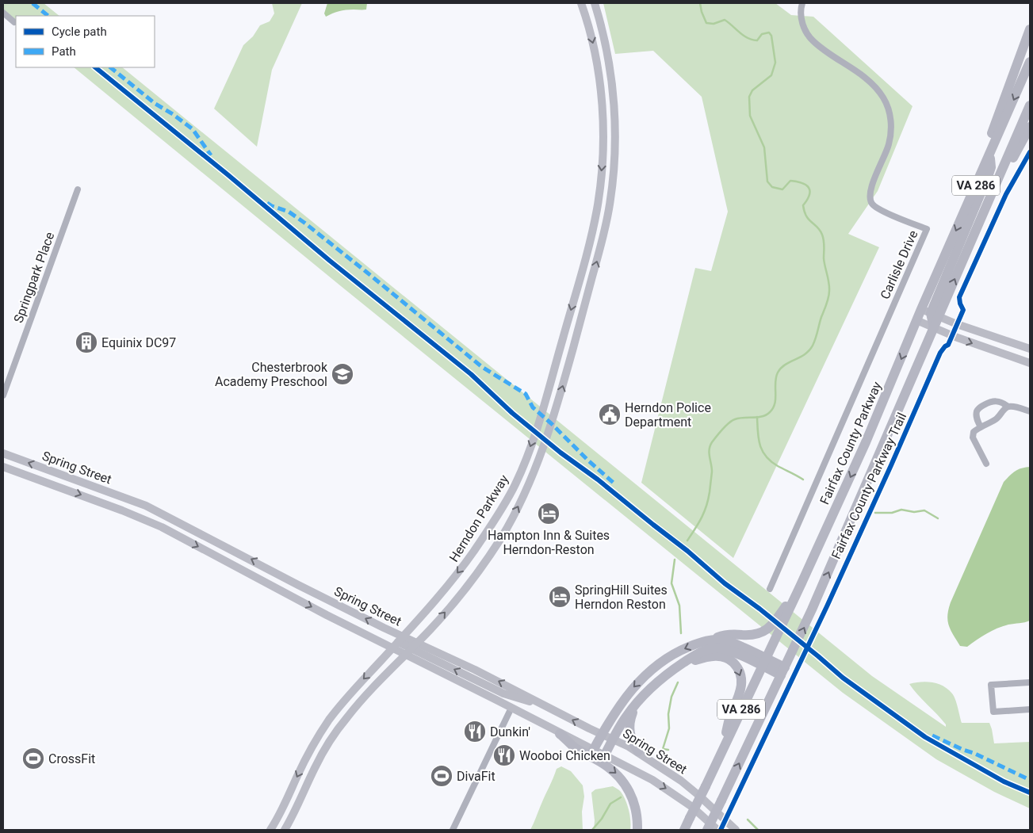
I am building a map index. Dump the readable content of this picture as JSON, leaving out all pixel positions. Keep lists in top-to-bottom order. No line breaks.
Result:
{"streets":{"highway":["VA 286","Fairfax County Parkway"],"main road":["Spring Street","Herndon Parkway"],"street":["Carlisle Drive","Springpark Place"],"cycle path":["Fairfax County Parkway Trail"]},"crossings":[["Spring Street","Herndon Parkway"]],"places":{"building":["Equinix DC97"],"school or university":["Chesterbrook Academy Preschool"],"public building":["Herndon Police Department"],"hotel":["Hampton Inn & Suites Herndon-Reston","SpringHill Suites Herndon Reston"],"restaurant":["Dunkin'","Wooboi Chicken"],"sports":["CrossFit","DivaFit"]},"legend":["Cycle path","Path"]}
